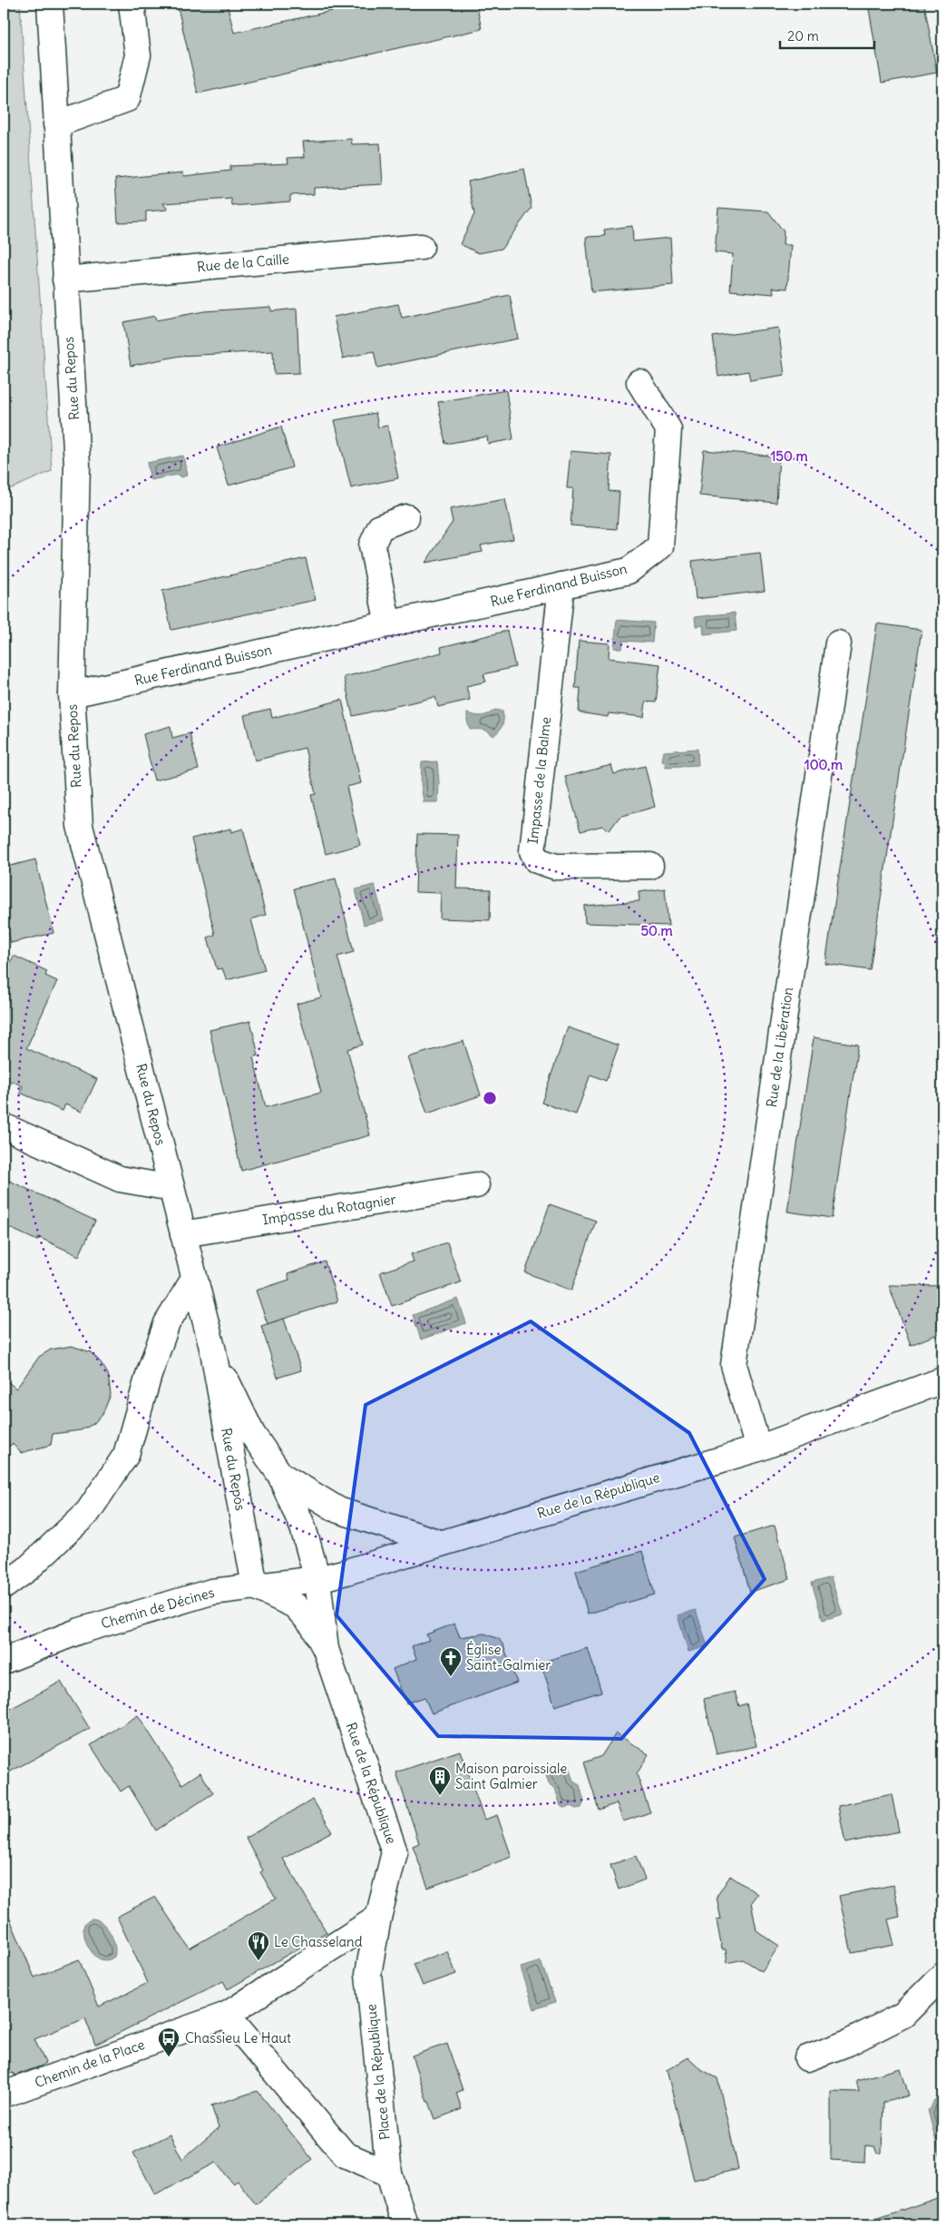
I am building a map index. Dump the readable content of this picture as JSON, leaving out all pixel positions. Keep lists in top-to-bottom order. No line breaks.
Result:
{"streets":{"street":["Rue de la Caille","Rue du Repos","Rue Ferdinand Buisson","Impasse de la Balme","Rue de la Libération","Impasse du Rotagnier","Rue de la République","Chemin de Décines","Chemin de la Place","Place de la République"]},"crossings":[["Rue de la Caille","Rue du Repos"],["Rue du Repos","Rue Ferdinand Buisson"],["Rue du Repos","Impasse du Rotagnier"],["Rue du Repos","Rue de la République"],["Rue du Repos","Chemin de Décines"],["Rue Ferdinand Buisson","Impasse de la Balme"],["Rue de la Libération","Rue de la République"],["Rue de la République","Chemin de Décines"],["Rue de la République","Place de la République"]],"places":{"church":["Église Saint-Galmier"],"building":["Maison paroissiale Saint Galmier"],"restaurant":["Le Chasseland"],"bus stop":["Chassieu Le Haut"]},"scale_bar":"20 m","rings":["150 m","100 m","50 m"]}
